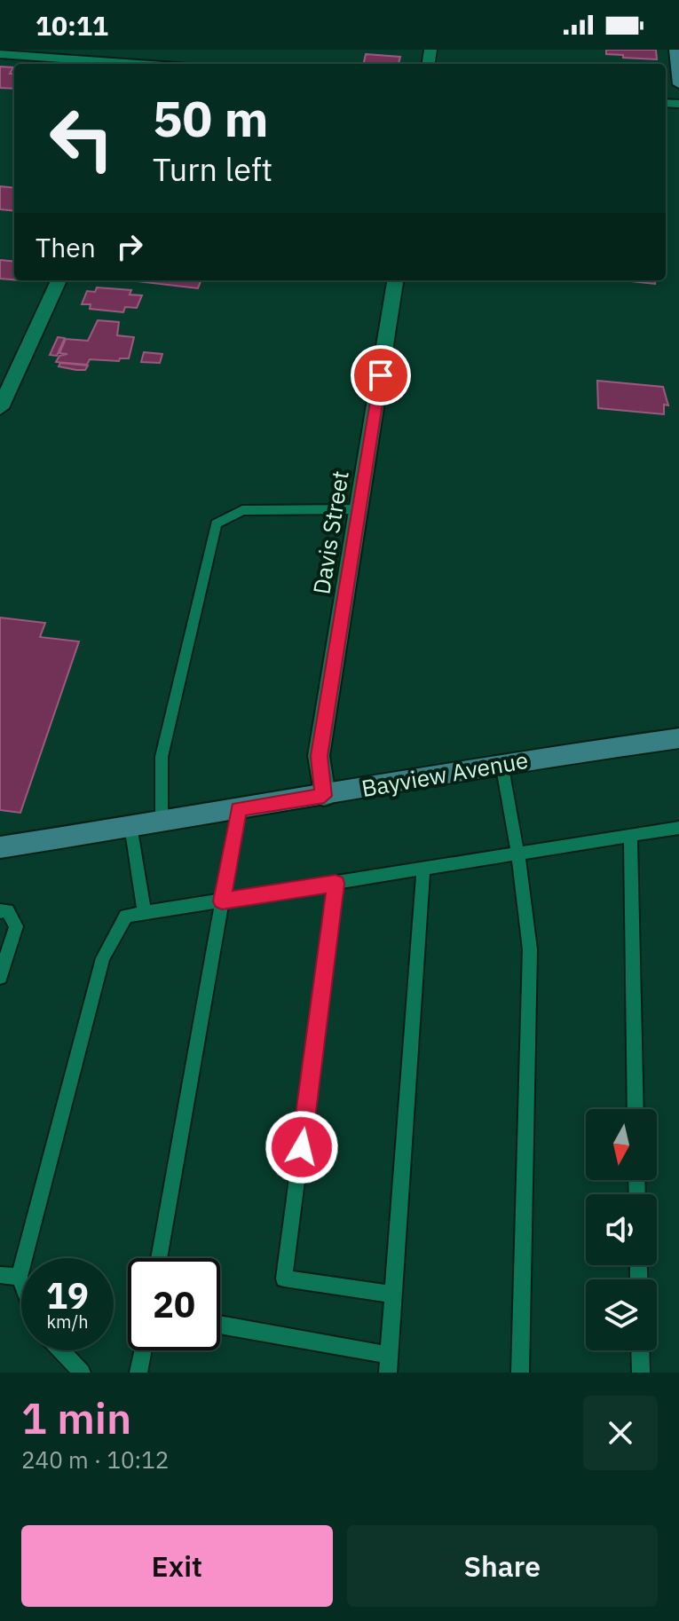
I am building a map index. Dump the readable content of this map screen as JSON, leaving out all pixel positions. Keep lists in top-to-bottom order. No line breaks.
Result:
{"streets":{"main road":["Bayview Avenue"],"street":["Davis Street"]},"crossings":[["Davis Street","Bayview Avenue"]],"north":"bottom","page":{"status":"10:11","turn":["50 m","Turn left"],"then":"Then","speed":"19 km/h","limit":"20","heading":["1 min","240 m · 10:12"],"buttons":["Exit","Share"]}}
